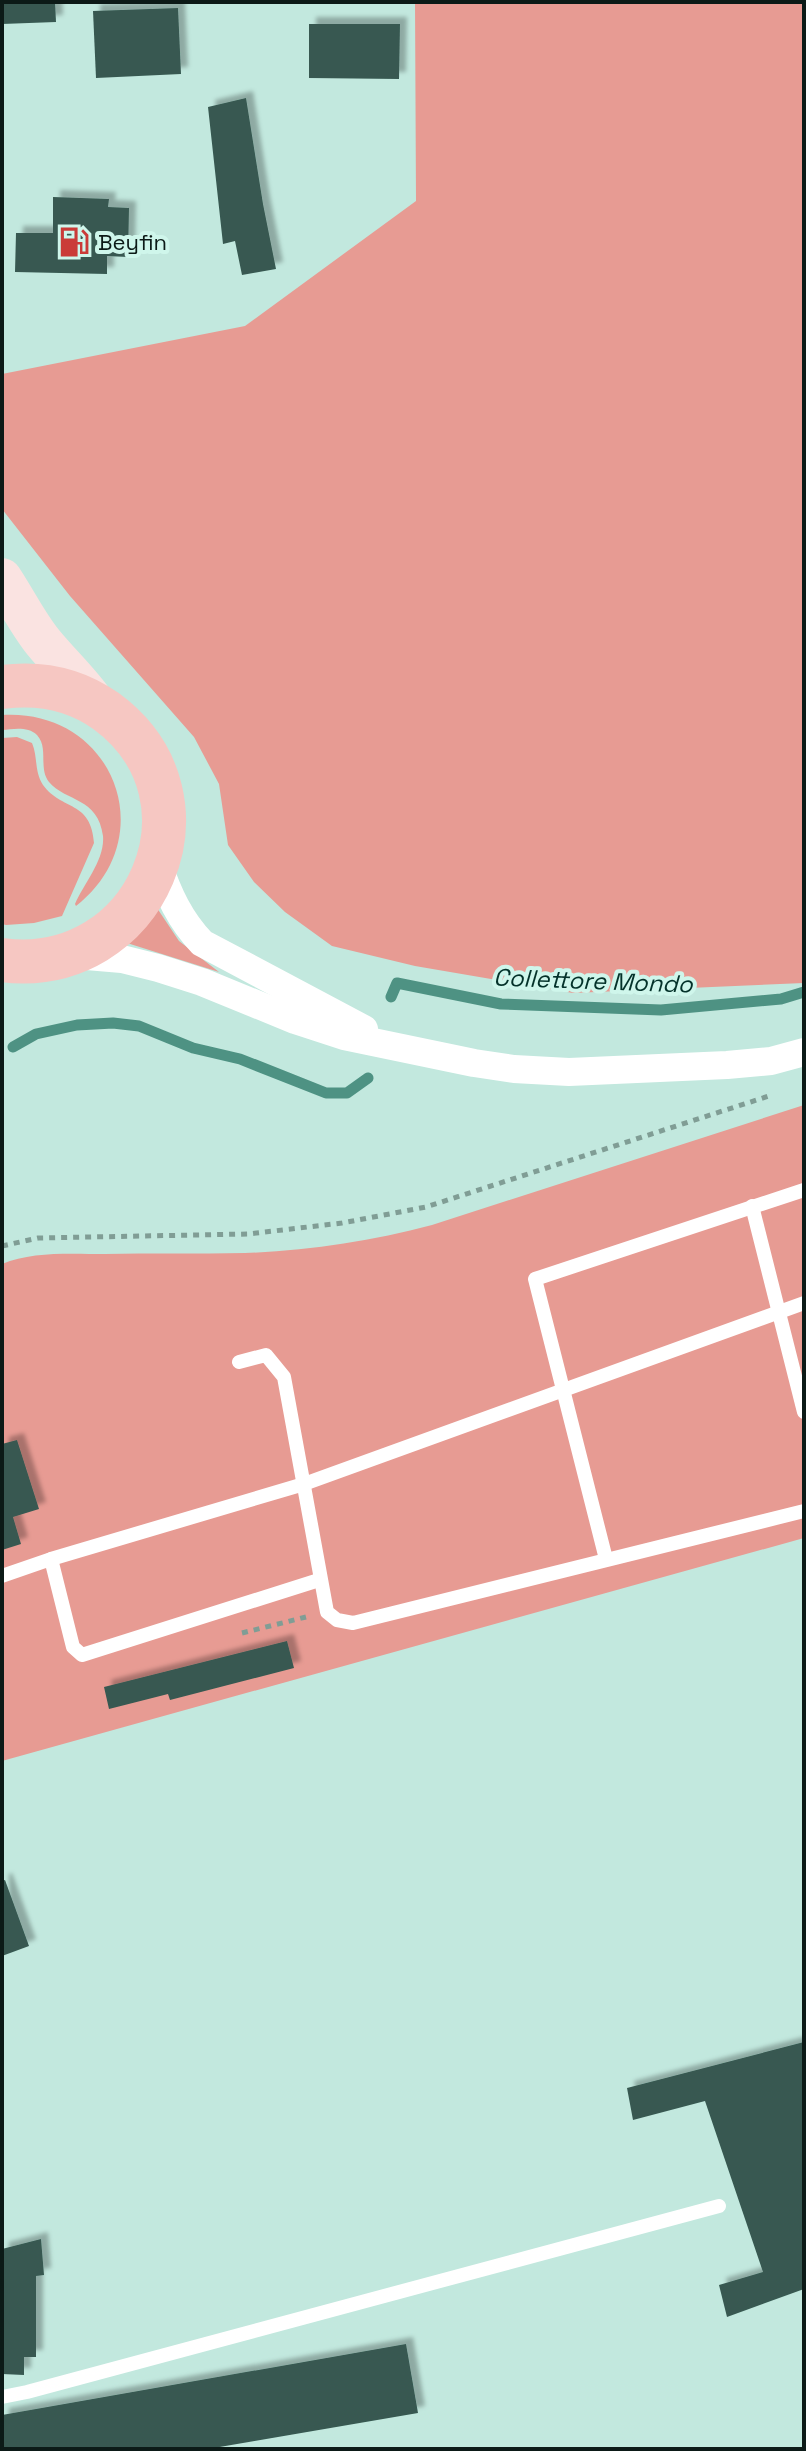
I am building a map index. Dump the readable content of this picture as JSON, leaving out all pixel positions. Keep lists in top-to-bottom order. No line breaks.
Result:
{"water":["Collettore Mondo"],"places":{"fuel station":["Beyfin"]}}
